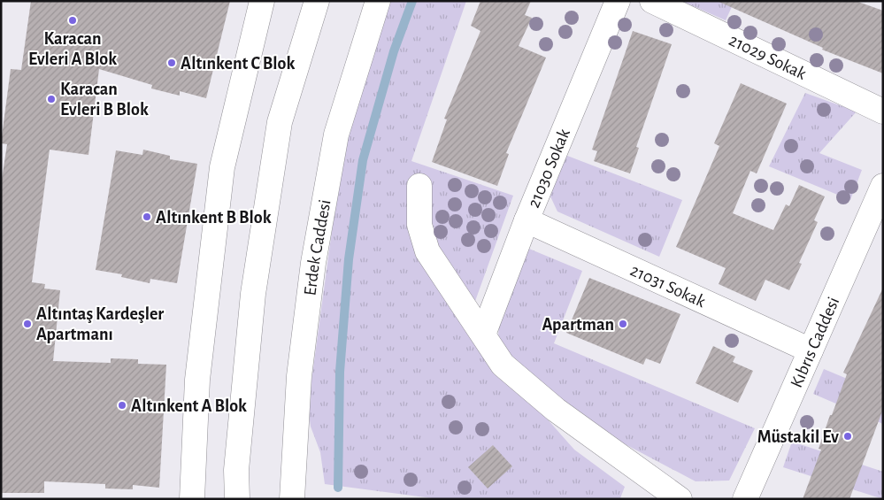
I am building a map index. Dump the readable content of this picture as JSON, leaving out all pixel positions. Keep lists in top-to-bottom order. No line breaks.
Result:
{"streets":{"main road":["21029 Sokak","21030 Sokak","Erdek Caddesi","21031 Sokak","Kıbrıs Caddesi"]},"crossings":[["21030 Sokak","21031 Sokak"],["21031 Sokak","Kıbrıs Caddesi"]],"places":["Karacan Evleri A Blok","Altınkent C Blok","Karacan Evleri B Blok","Altınkent B Blok","Altıntaş Kardeşler Apartmanı","Apartman","Altınkent A Blok","Müstakil Ev"]}
